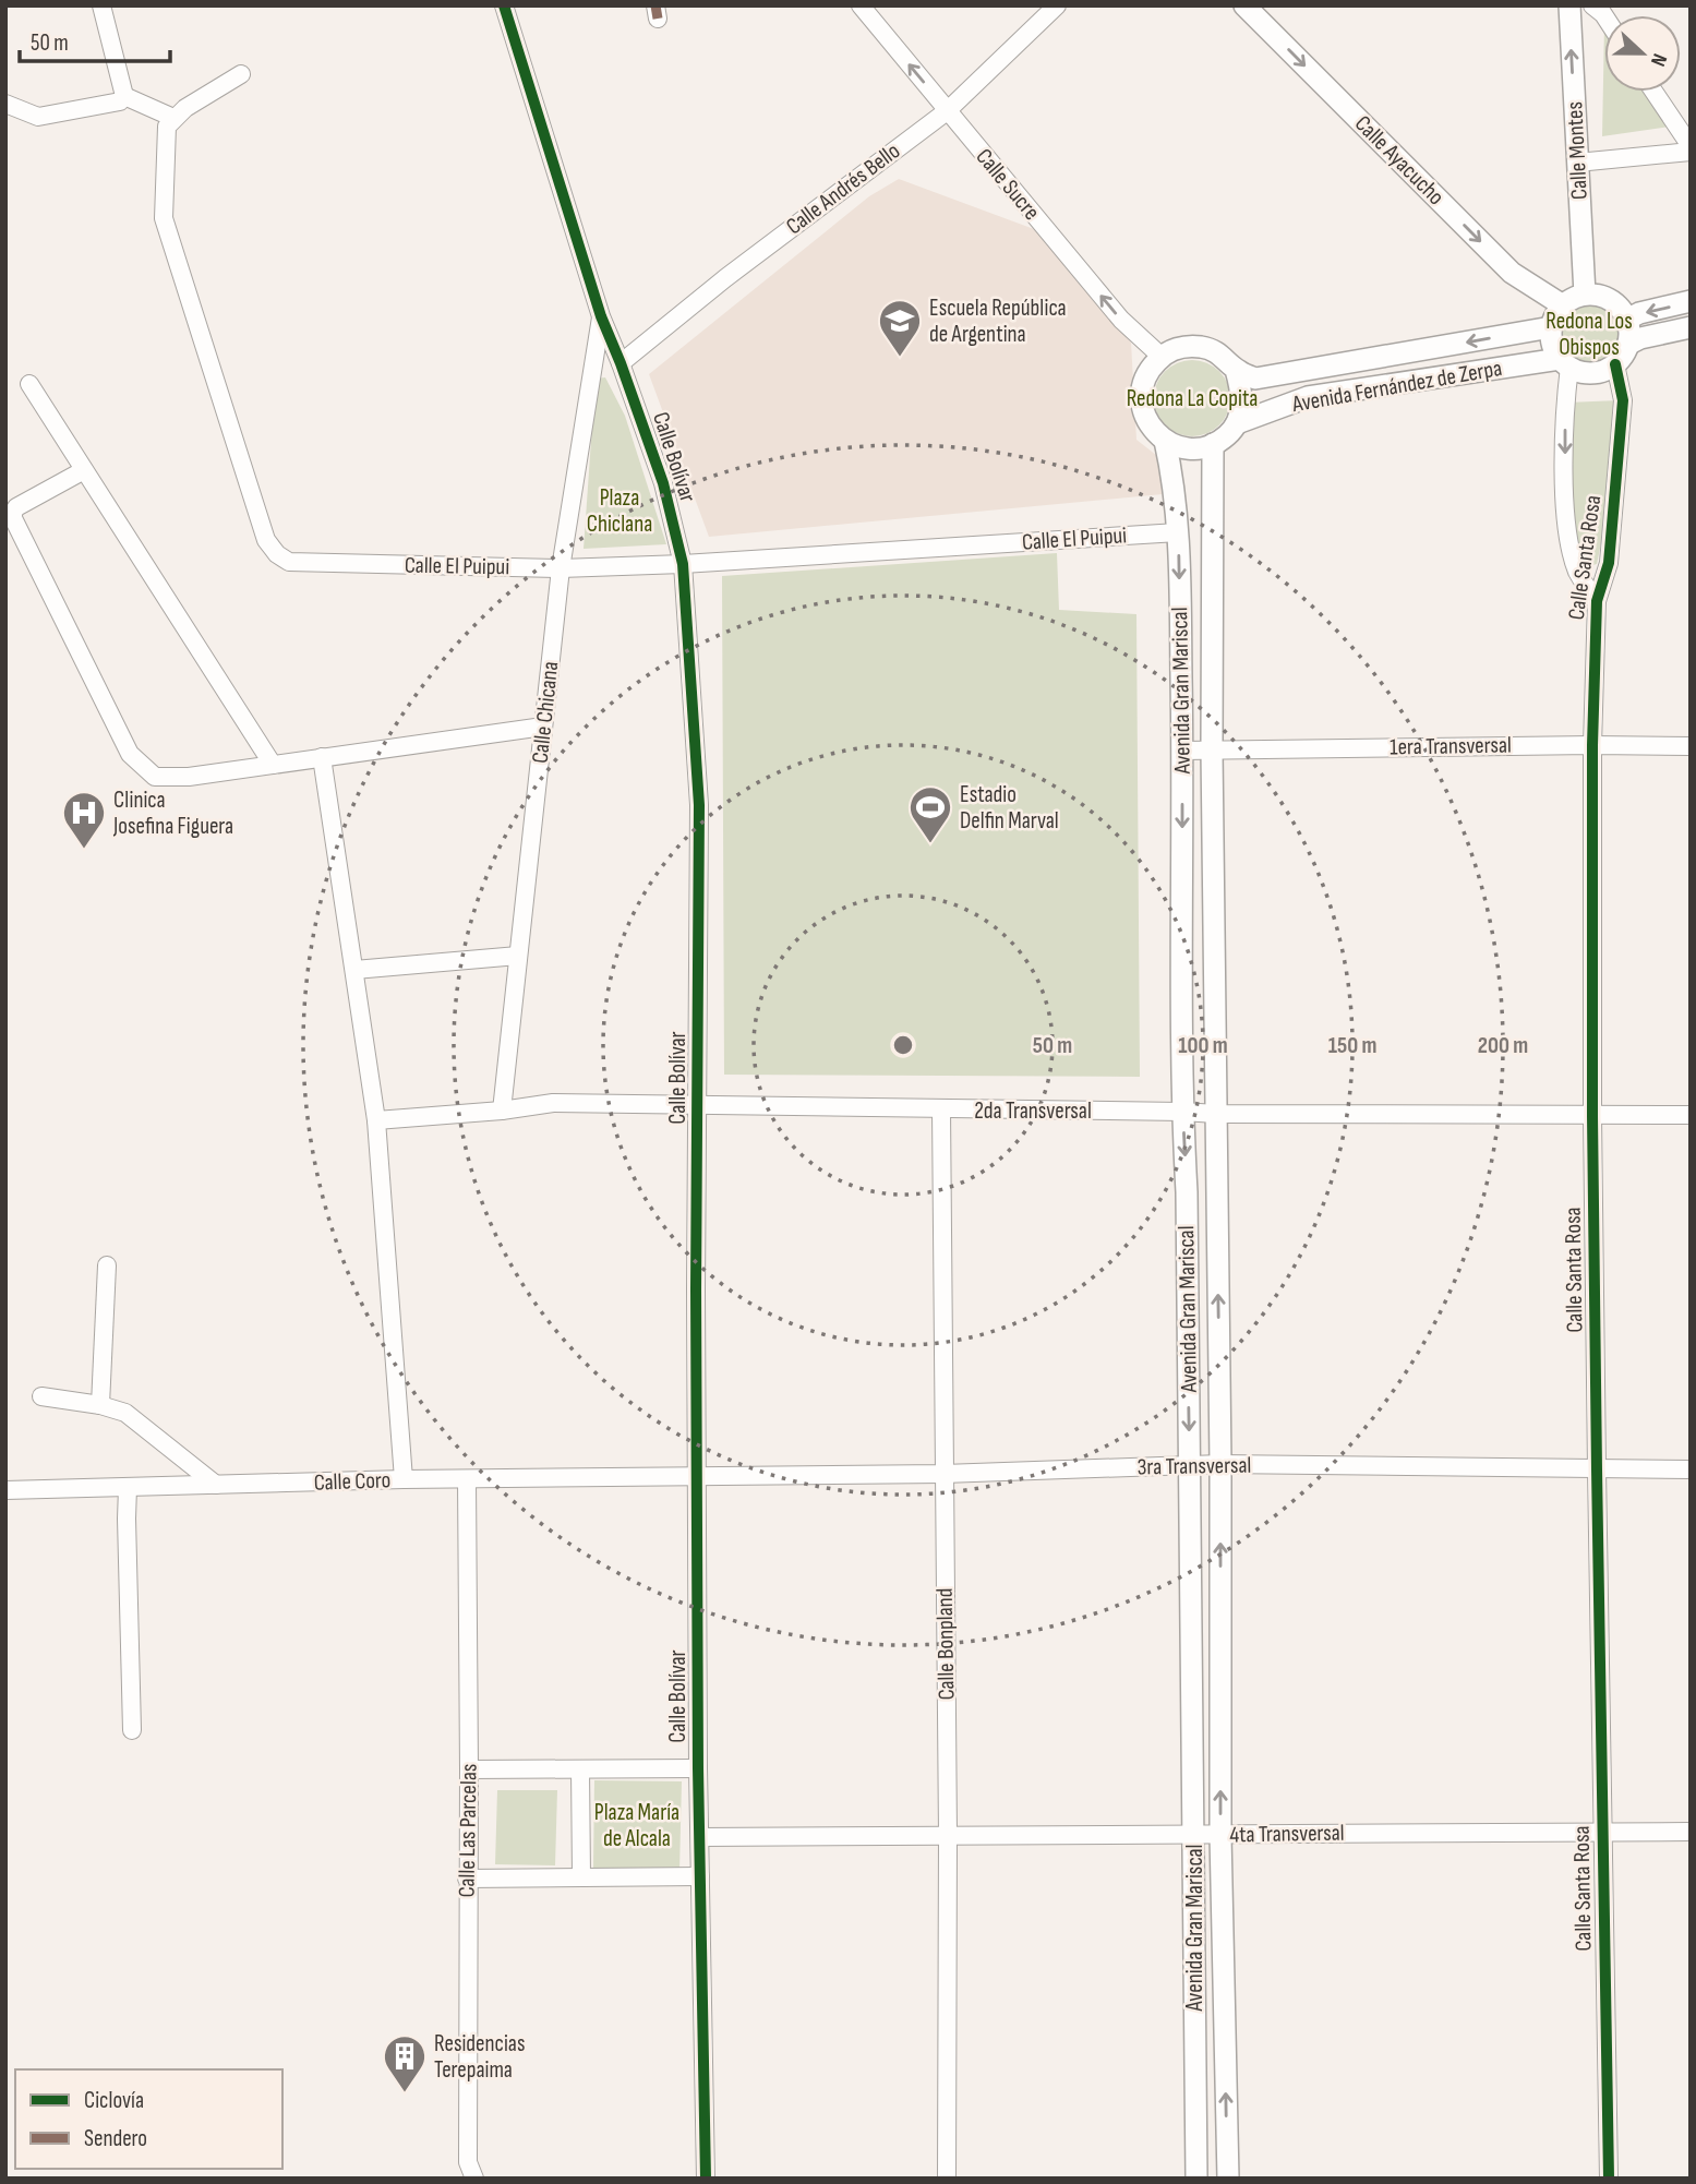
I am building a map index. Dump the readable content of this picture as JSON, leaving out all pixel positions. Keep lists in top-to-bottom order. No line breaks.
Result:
{"streets":{"street":["Calle Montes","Calle Ayacucho","Calle Sucre","Calle Andrés Bello","Avenida Fernández de Zerpa","Calle Bolívar","Calle El Puipui","Calle Santa Rosa","Avenida Gran Mariscal","Calle Chicana","1era Transversal","2da Transversal","3ra Transversal","Calle Coro","Calle Bonpland","Calle Las Parcelas","4ta Transversal"]},"crossings":[["Calle Montes","Calle Ayacucho"],["Calle Montes","Avenida Fernández de Zerpa"],["Calle Montes","Calle Santa Rosa"],["Calle Ayacucho","Avenida Fernández de Zerpa"],["Calle Ayacucho","Calle Santa Rosa"],["Calle Sucre","Calle Andrés Bello"],["Calle Sucre","Avenida Fernández de Zerpa"],["Calle Sucre","Avenida Gran Mariscal"],["Calle Andrés Bello","Calle Bolívar"],["Avenida Fernández de Zerpa","Calle Santa Rosa"],["Avenida Fernández de Zerpa","Avenida Gran Mariscal"],["Calle Bolívar","Calle El Puipui"],["Calle Bolívar","Calle Chicana"],["Calle Bolívar","2da Transversal"],["Calle Bolívar","3ra Transversal"],["Calle Bolívar","Calle Coro"],["Calle Bolívar","4ta Transversal"],["Calle El Puipui","Avenida Gran Mariscal"],["Calle El Puipui","Calle Chicana"],["Calle Santa Rosa","1era Transversal"],["Calle Santa Rosa","2da Transversal"],["Calle Santa Rosa","3ra Transversal"],["Calle Santa Rosa","4ta Transversal"],["Avenida Gran Mariscal","1era Transversal"],["Avenida Gran Mariscal","2da Transversal"],["Avenida Gran Mariscal","3ra Transversal"],["Avenida Gran Mariscal","4ta Transversal"],["Calle Chicana","2da Transversal"],["2da Transversal","Calle Bonpland"],["3ra Transversal","Calle Coro"],["3ra Transversal","Calle Bonpland"],["Calle Coro","Calle Las Parcelas"],["Calle Bonpland","4ta Transversal"]],"one_way":["Calle Montes","Calle Ayacucho","Calle Sucre"],"parks":["Redona Los Obispos","Redona La Copita","Plaza Chiclana","Plaza María de Alcala"],"places":{"school or university":["Escuela República de Argentina"],"sports":["Estadio Delfin Marval"],"hospital":["Clinica Josefina Figuera"],"building":["Residencias Terepaima"]},"legend":["Ciclovía","Sendero"],"scale_bar":"50 m","north":"right","rings":["50 m","100 m","150 m","200 m"]}
